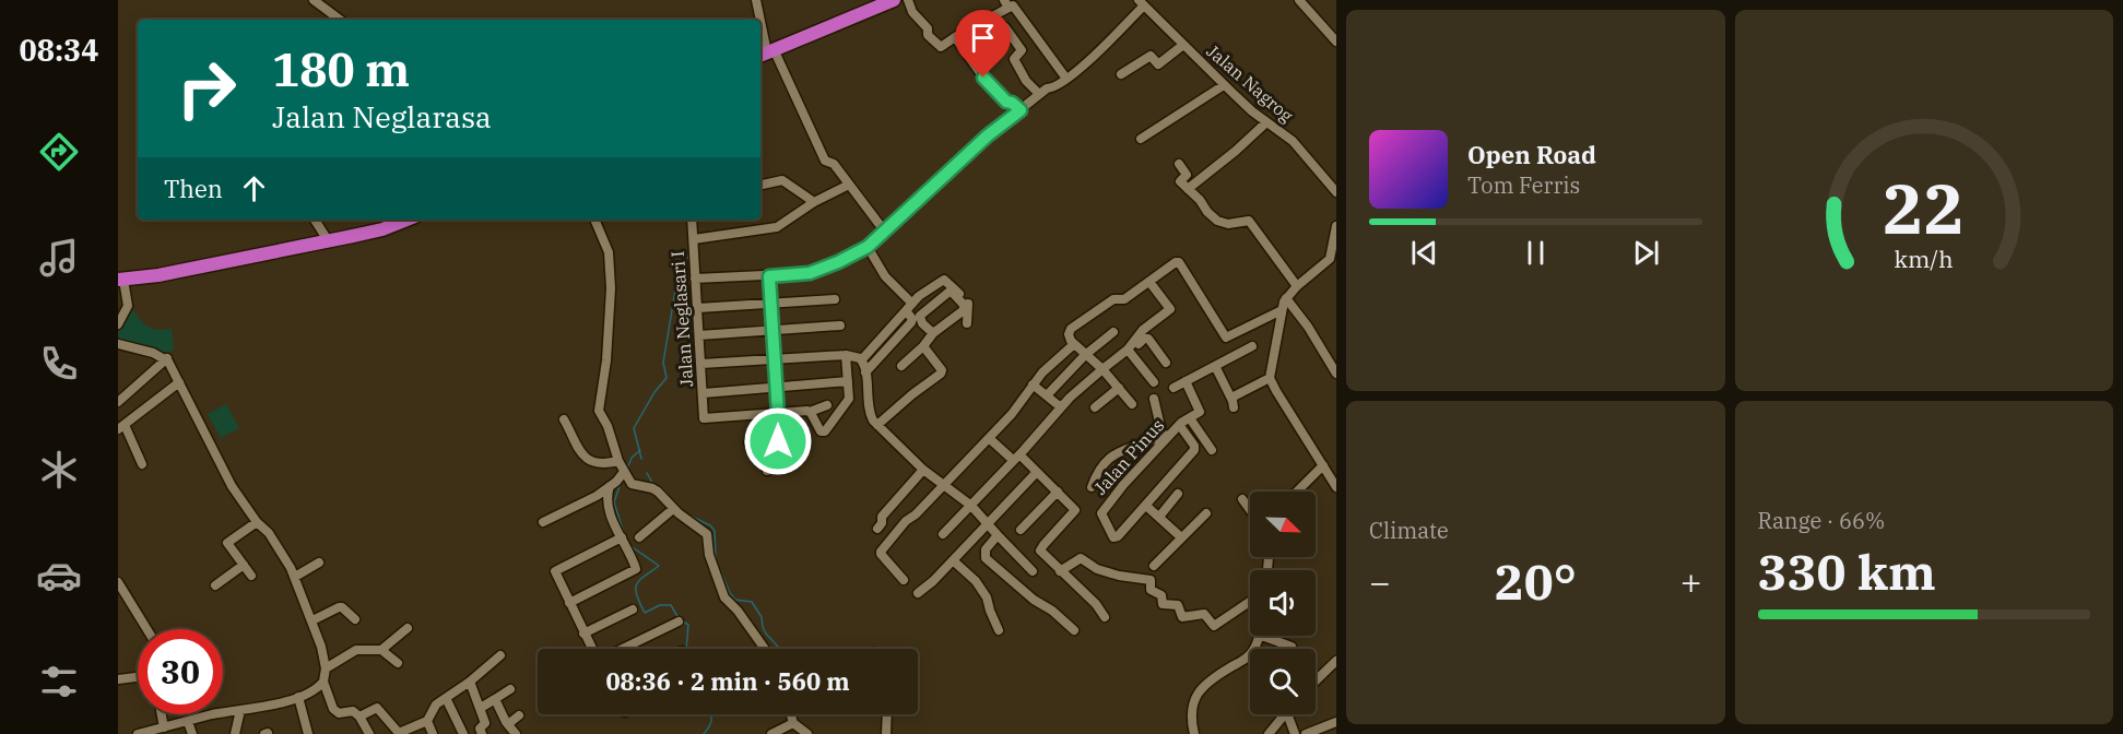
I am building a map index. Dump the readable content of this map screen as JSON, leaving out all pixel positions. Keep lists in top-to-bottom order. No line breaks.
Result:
{"streets":{"street":["Jalan Nagrog","Jalan Neglasari I","Jalan Pinus"]},"north":"bottom right","page":{"tabs":"08:34","turn":["180 m","Jalan Neglarasa"],"song":["Open Road","Tom Ferris"],"then":"Then","tile":["Climate",["Range · 66%","330 km"]],"heat":["−","20°","+"],"limit":"30","trip":"08:36 · 2 min · 560 m","gauge":["22","km/h"]}}
